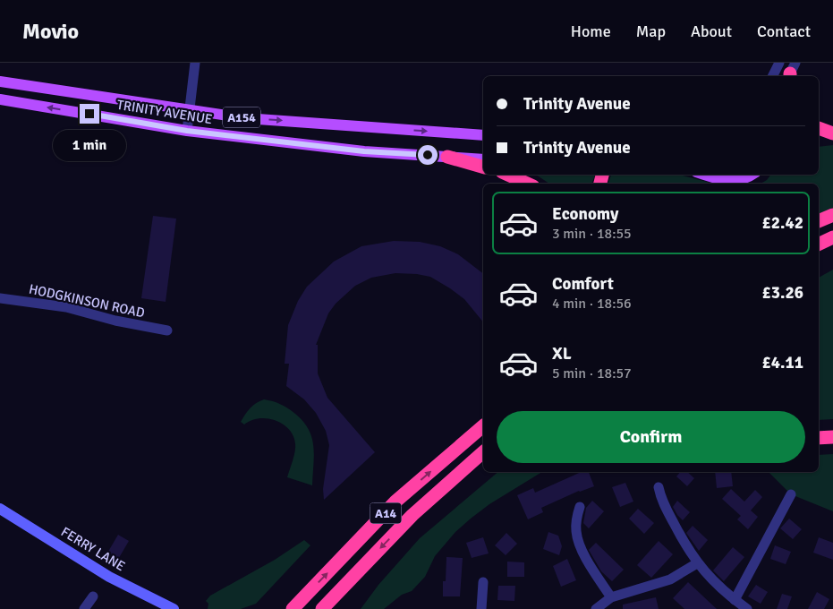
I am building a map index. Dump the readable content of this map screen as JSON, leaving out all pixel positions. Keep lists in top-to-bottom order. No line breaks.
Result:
{"streets":{"highway":["A14"],"main road":["TRINITY AVENUE","A154"],"street":["HODGKINSON ROAD","FERRY LANE"]},"page":{"header":"Movio","nav":["Home","Map","About","Contact"],"banner":["Trinity Avenue","Trinity Avenue"],"bubble":"1 min","list":[{"name":"Economy","note":"3 min · 18:55","value":"£2.42"},{"name":"Comfort","note":"4 min · 18:56","value":"£3.26"},{"name":"XL","note":"5 min · 18:57","value":"£4.11"}],"buttons":"Confirm"}}
